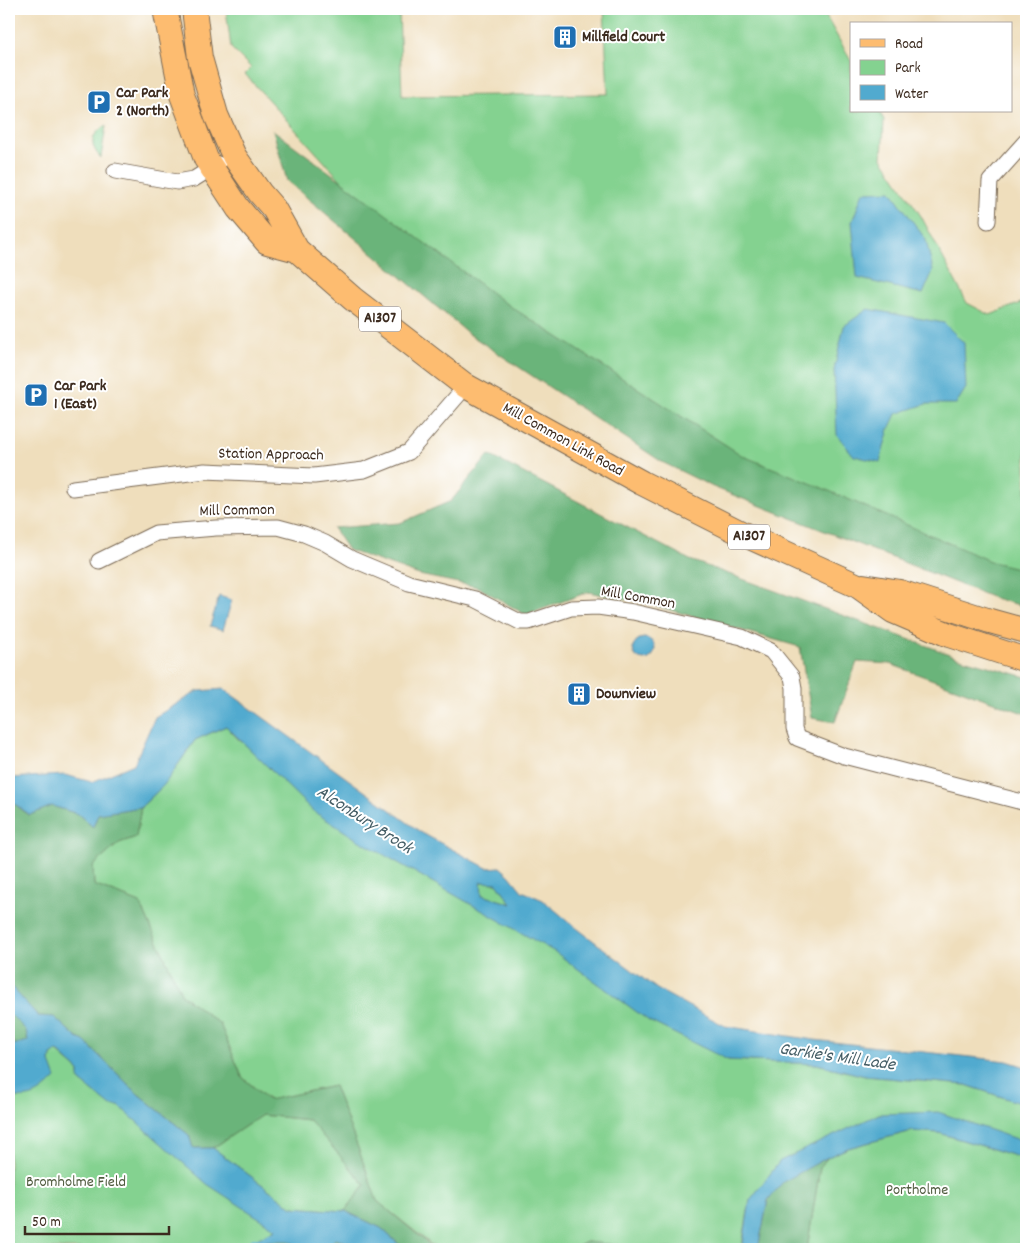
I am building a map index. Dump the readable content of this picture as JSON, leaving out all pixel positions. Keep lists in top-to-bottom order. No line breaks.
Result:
{"streets":{"main road":["A1307","Mill Common Link Road"],"street":["Station Approach","Mill Common"]},"crossings":[["Mill Common Link Road","Station Approach"]],"water":["Alconbury Brook","Garkie's Mill Lade"],"parks":["Bromholme Field","Portholme"],"places":{"building":["Millfield Court","Downview"],"parking":["Car Park 2 (North)","Car Park 1 (East)"]},"legend":["Road","Park","Water"],"scale_bar":"50 m"}
